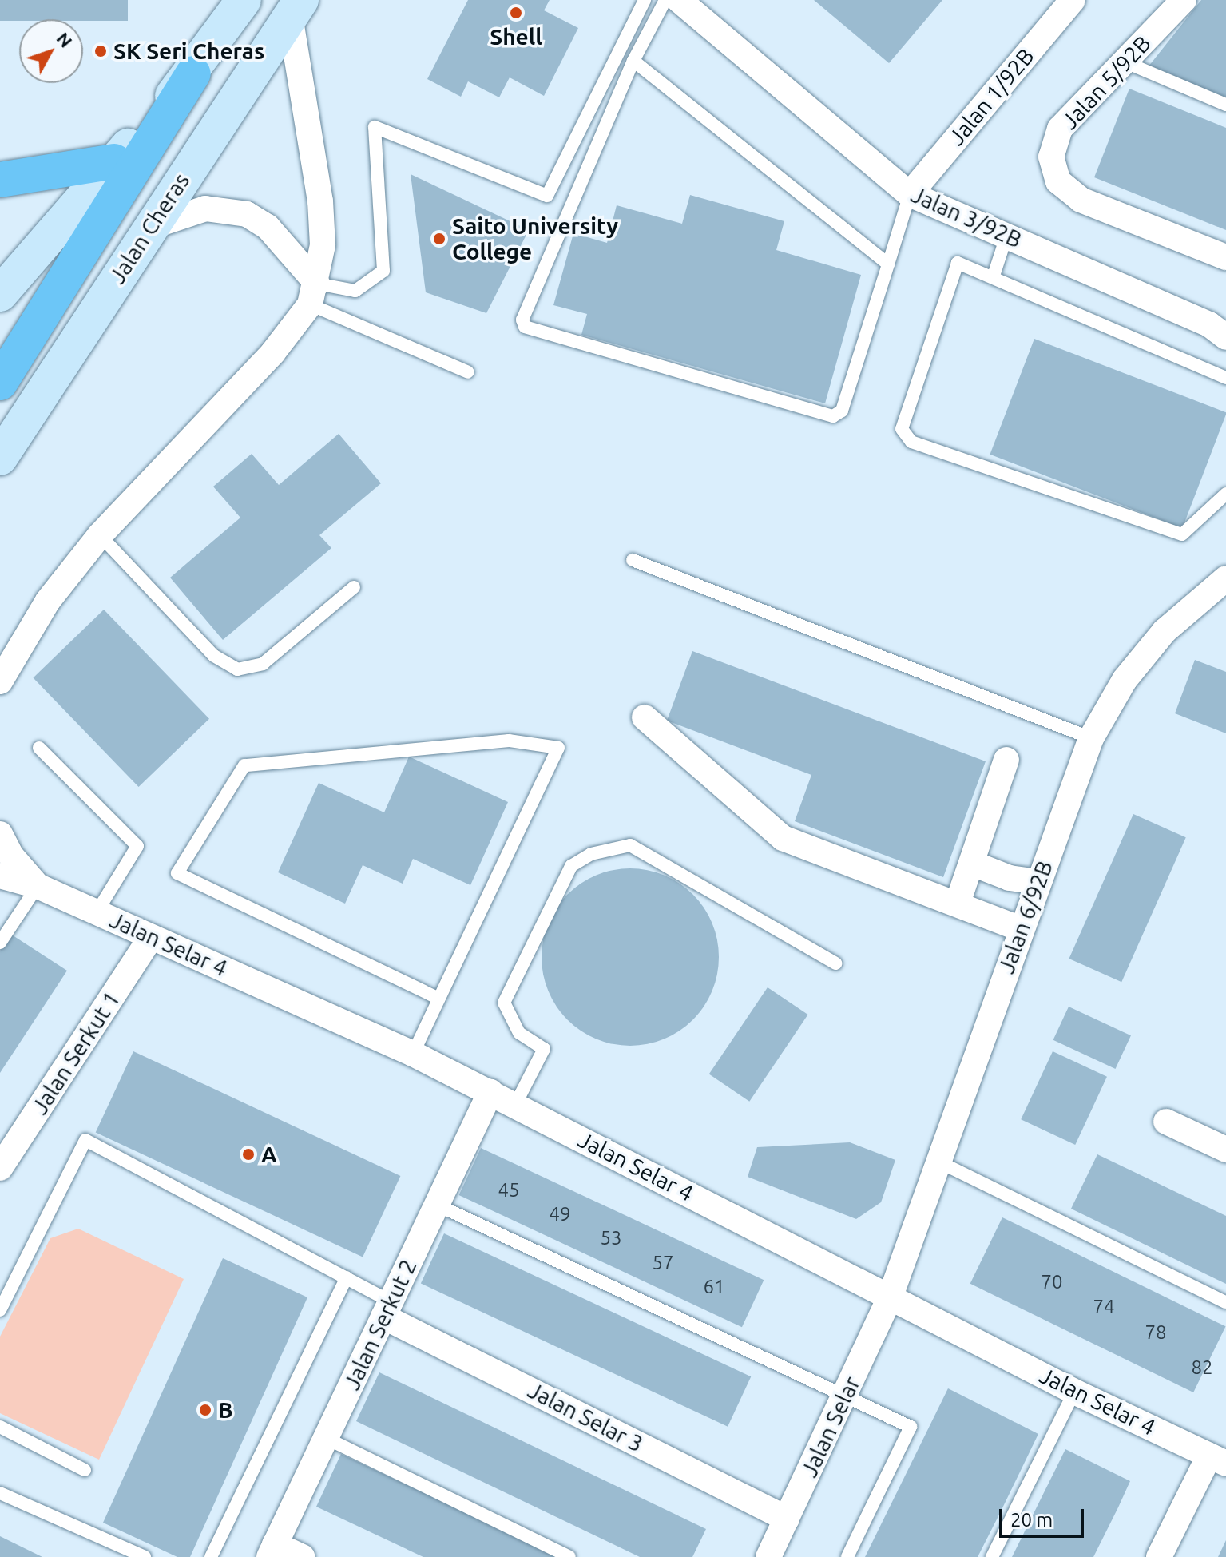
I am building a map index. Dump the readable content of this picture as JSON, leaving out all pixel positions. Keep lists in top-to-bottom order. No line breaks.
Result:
{"streets":{"main road":["Jalan Cheras"],"street":["Jalan 5/92B","Jalan 1/92B","Jalan 3/92B","Jalan 6/92B","Jalan Selar 4","Jalan Serkut 1","Jalan Serkut 2","Jalan Selar 3","Jalan Selar"]},"crossings":[["Jalan 1/92B","Jalan 3/92B"],["Jalan 6/92B","Jalan Selar 4"],["Jalan 6/92B","Jalan Selar"],["Jalan Selar 4","Jalan Serkut 1"],["Jalan Selar 4","Jalan Serkut 2"],["Jalan Selar 4","Jalan Selar"],["Jalan Serkut 2","Jalan Selar 3"],["Jalan Selar 3","Jalan Selar"]],"places":["Shell","SK Seri Cheras","Saito University College","A","B"],"house_numbers":["45","49","53","57","70","61","74","78","82"],"scale_bar":"20 m","north":"top right"}
